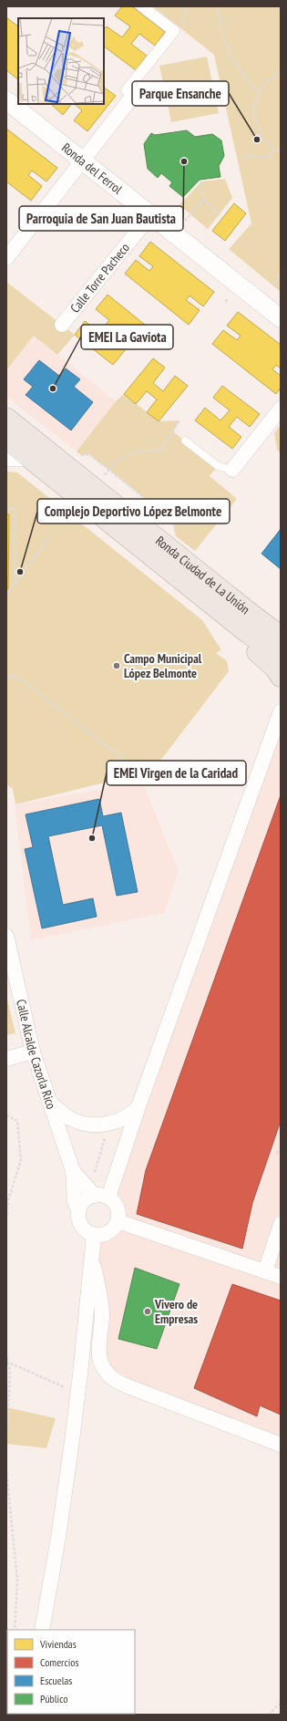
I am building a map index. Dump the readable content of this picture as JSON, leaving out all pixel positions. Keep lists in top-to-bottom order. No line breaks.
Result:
{"streets":{"main road":["Ronda Ciudad de La Unión"],"street":["Ronda del Ferrol","Calle Torre Pacheco","Calle Alcalde Cazorla Rico"]},"crossings":[["Ronda del Ferrol","Calle Torre Pacheco"]],"places":["Parque Ensanche","Parroquia de San Juan Bautista","EMEI La Gaviota","Complejo Deportivo López Belmonte","Campo Municipal López Belmonte","EMEI Virgen de la Caridad","Vivero de Empresas"],"legend":["Viviendas","Comercios","Escuelas","Público"]}
